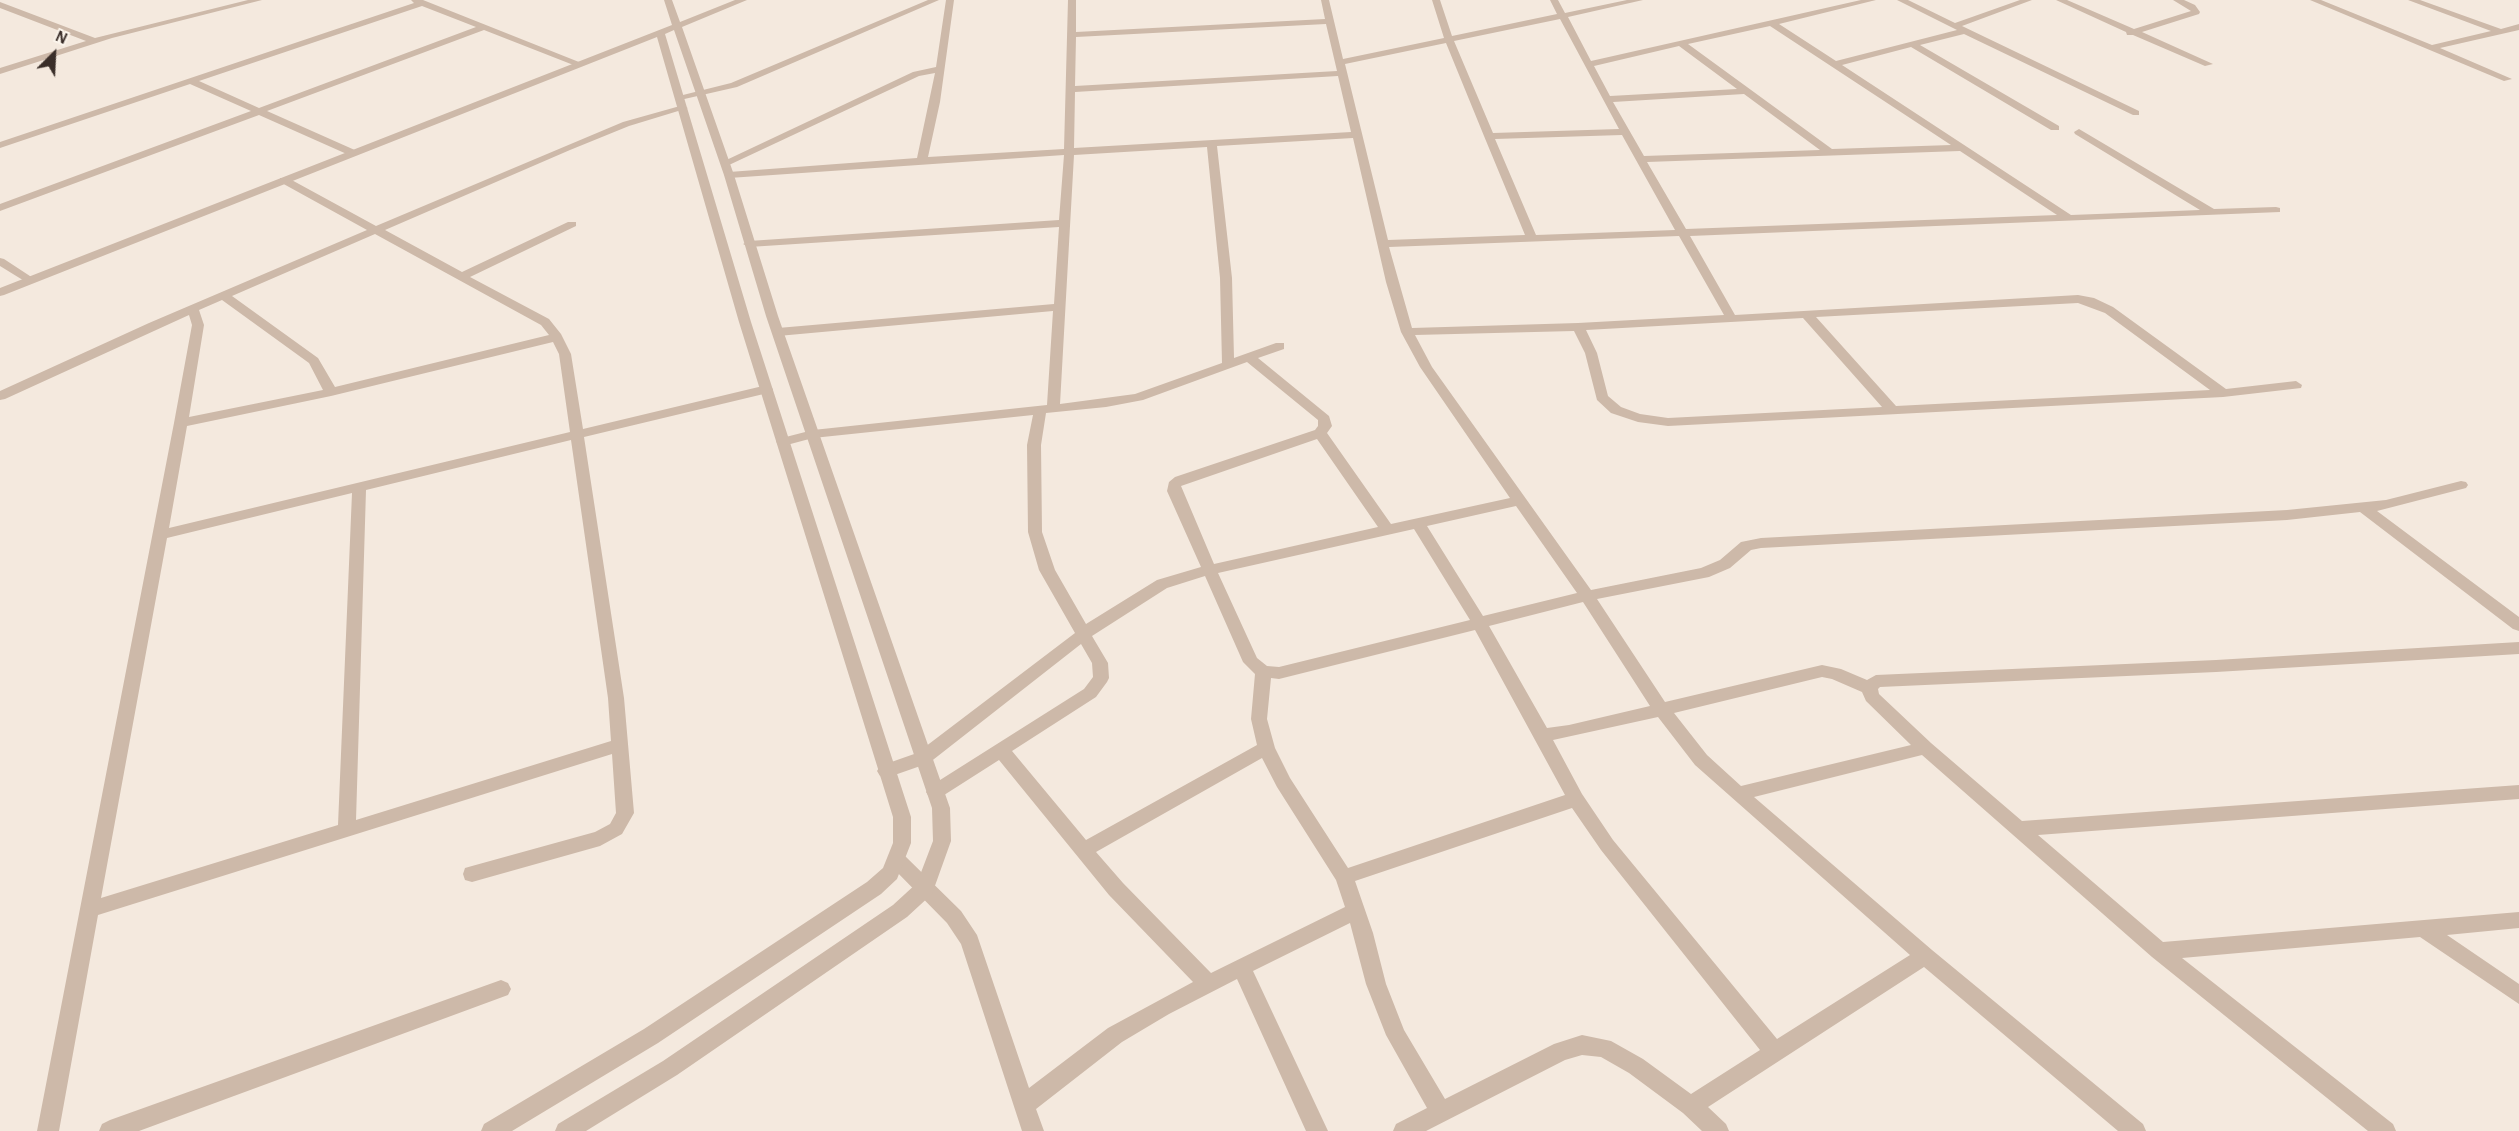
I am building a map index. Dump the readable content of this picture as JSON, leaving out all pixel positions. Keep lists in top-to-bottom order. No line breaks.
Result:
{"north":"top right"}
